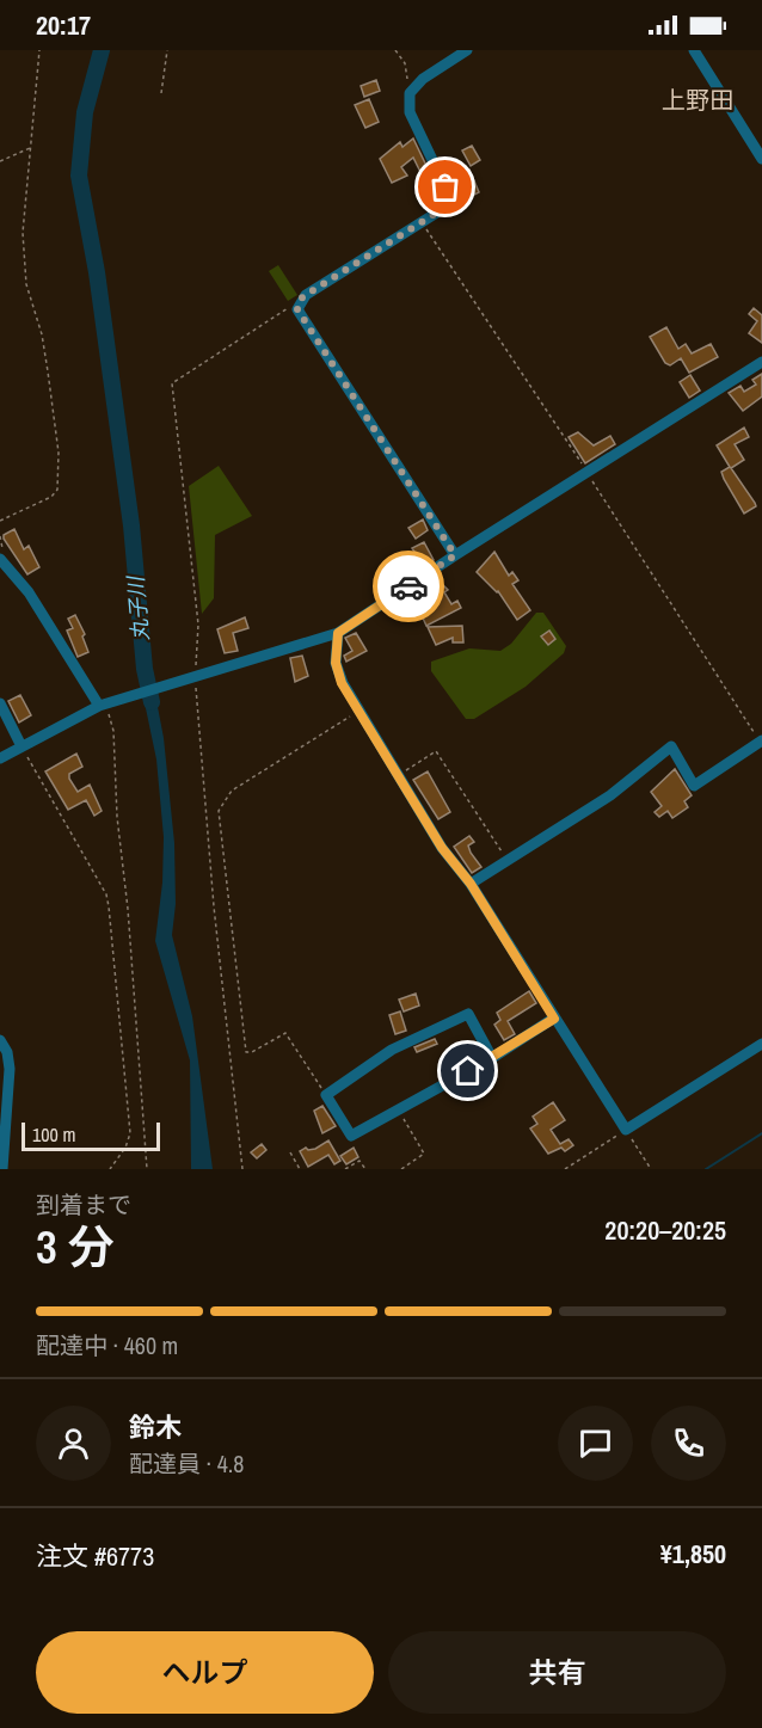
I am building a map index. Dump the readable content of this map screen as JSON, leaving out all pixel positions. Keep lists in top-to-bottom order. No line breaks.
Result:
{"districts":["上野田"],"water":["丸子川"],"scale_bar":"100 m","page":{"status":"20:17","scale":"100 m","heading":["3 分","到着まで","20:20–20:25"],"panel":["鈴木","配達員 · 4.8","注文 #6773","¥1,850"],"bar":"配達中 · 460 m","buttons":["ヘルプ","共有"]}}
